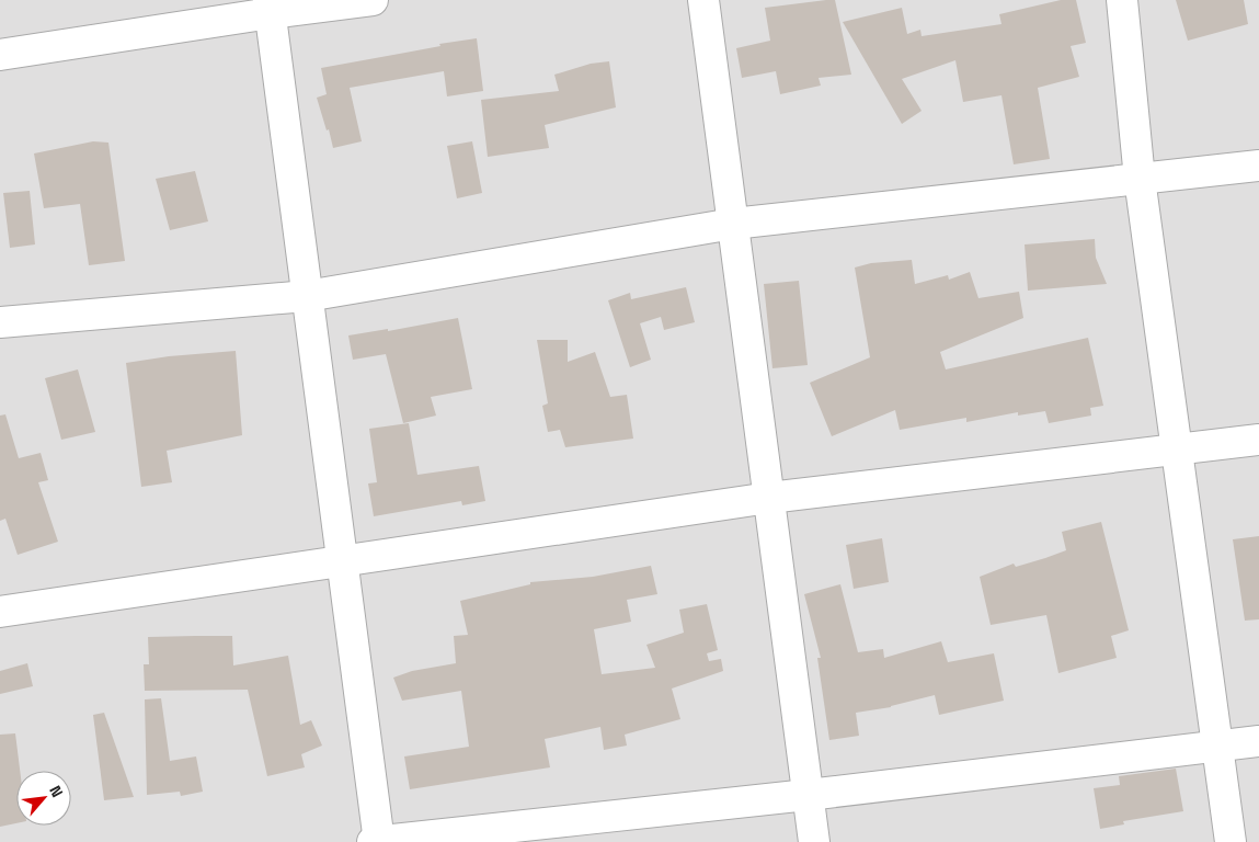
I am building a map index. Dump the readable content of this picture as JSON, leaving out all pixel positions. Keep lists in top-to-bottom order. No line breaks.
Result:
{"north":"top right"}
